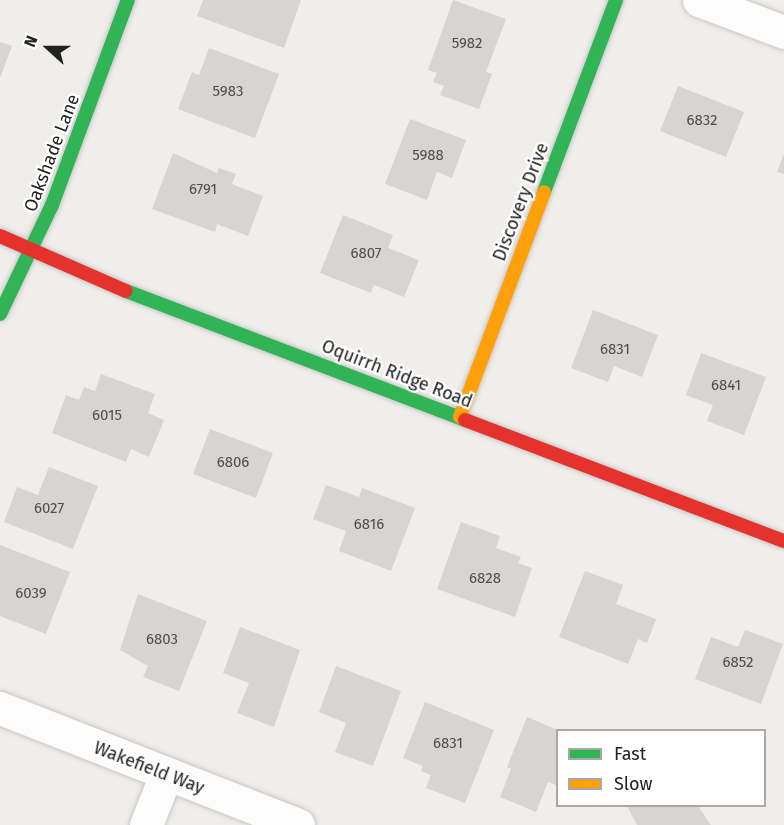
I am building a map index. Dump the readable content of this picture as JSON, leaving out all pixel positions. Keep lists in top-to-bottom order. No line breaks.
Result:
{"streets":{"street":["Oakshade Lane","Discovery Drive","Oquirrh Ridge Road","Wakefield Way"]},"crossings":[["Oakshade Lane","Oquirrh Ridge Road"],["Discovery Drive","Oquirrh Ridge Road"]],"house_numbers":["5982","5983","6832","5988","6791","6807","6831","6841","6015","6806","6027","6816","6828","6039","6803","6852","6831"],"legend":["Fast","Slow"],"north":"left"}
